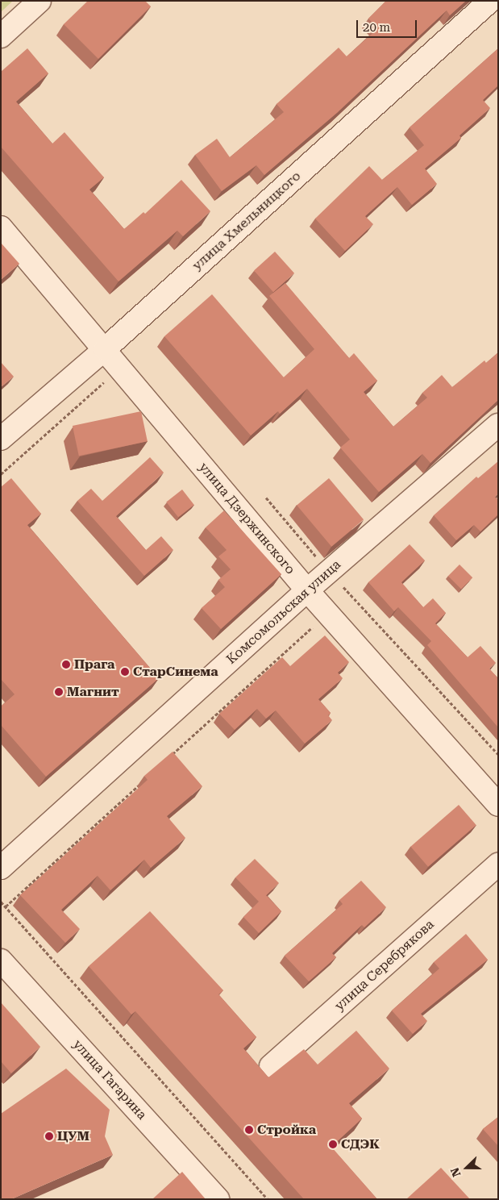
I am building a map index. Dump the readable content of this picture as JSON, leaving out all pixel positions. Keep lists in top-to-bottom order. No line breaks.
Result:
{"streets":{"street":["улица Хмельницкого","улица Дзержинского","Комсомольская улица","улица Серебрякова","улица Гагарина"]},"crossings":[["улица Хмельницкого","улица Дзержинского"],["улица Дзержинского","Комсомольская улица"]],"places":["Прага","СтарСинема","Магнит","Стройка","ЦУМ","СДЭК"],"scale_bar":"20 m","north":"left"}
